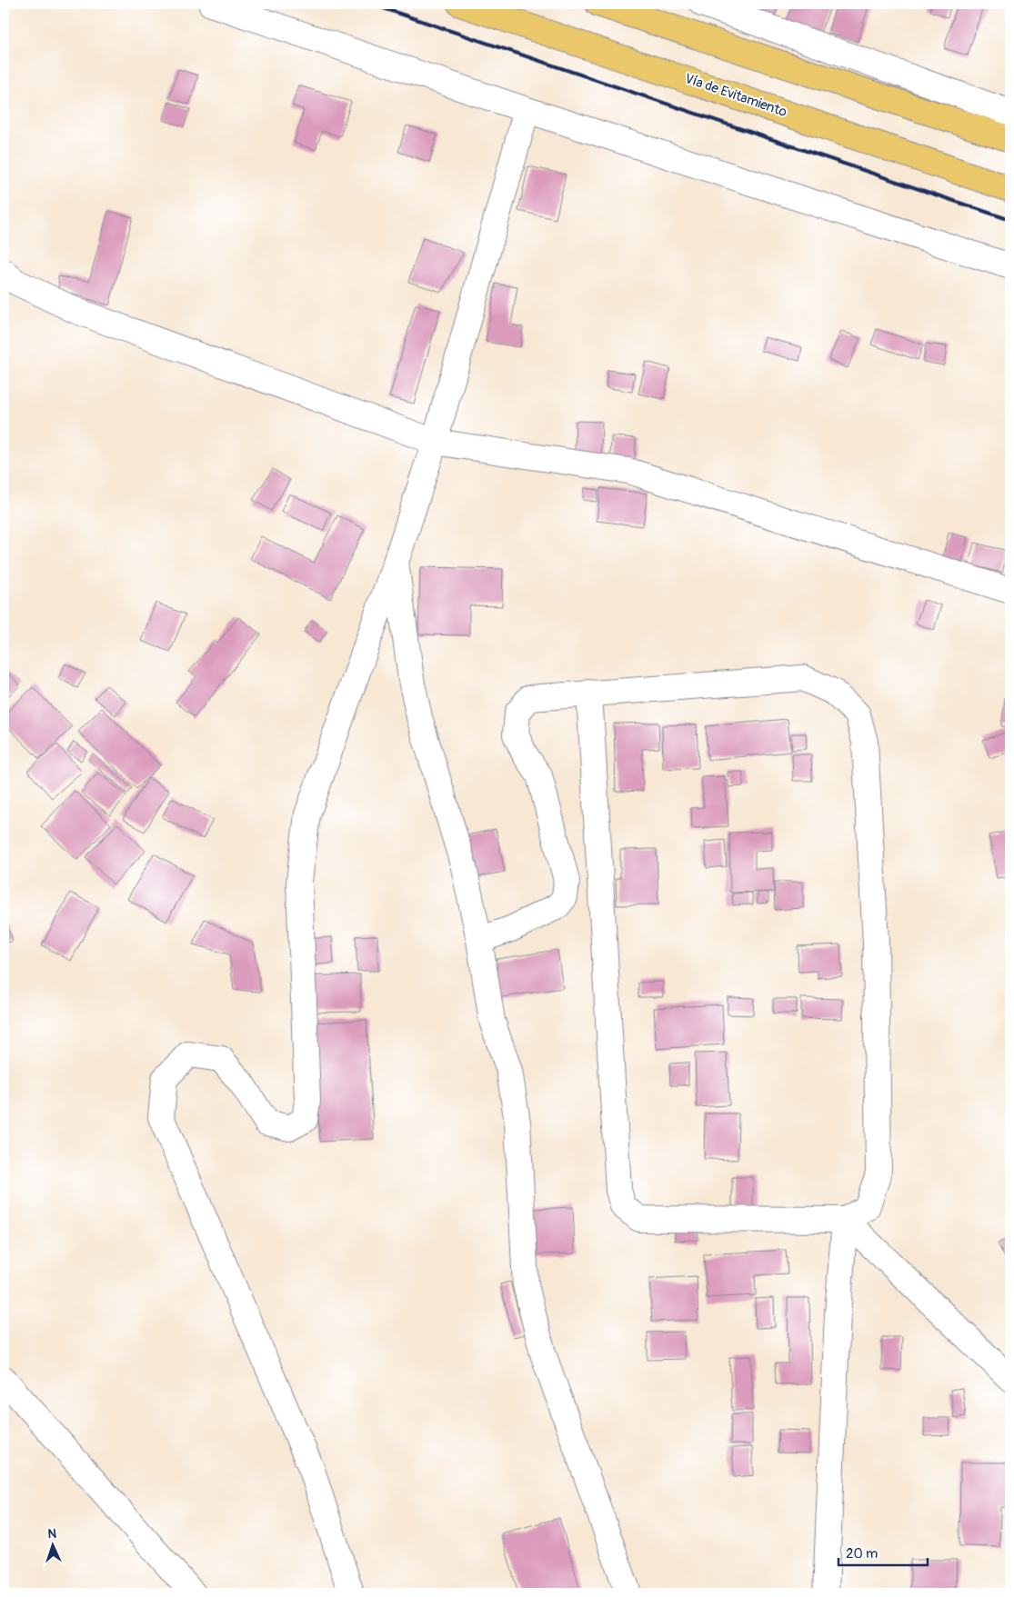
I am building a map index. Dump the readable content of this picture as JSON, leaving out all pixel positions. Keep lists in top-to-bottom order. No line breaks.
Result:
{"streets":{"highway":["Vía de Evitamiento"]},"scale_bar":"20 m","north":"top"}
